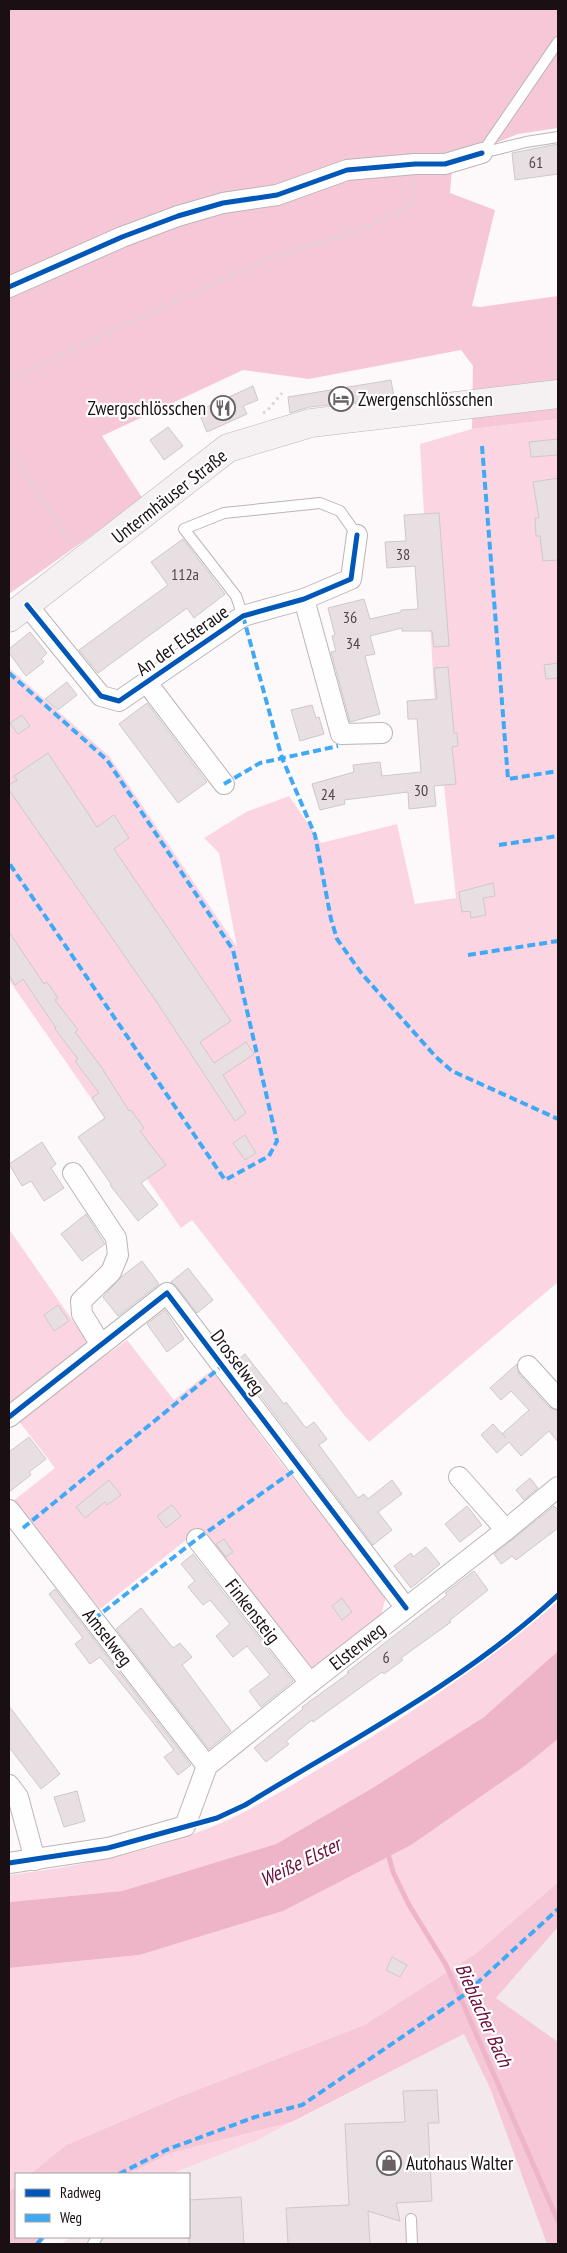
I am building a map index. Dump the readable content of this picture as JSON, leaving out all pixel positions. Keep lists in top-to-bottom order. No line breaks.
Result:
{"streets":{"main road":["Untermhäuser Straße"],"street":["An der Elsteraue","Drosselweg","Finkensteig","Amselweg","Elsterweg"]},"crossings":[["Untermhäuser Straße","An der Elsteraue"],["Drosselweg","Elsterweg"],["Finkensteig","Elsterweg"],["Amselweg","Elsterweg"]],"water":["Weiße Elster","Bieblacher Bach"],"places":{"hotel":["Zwergenschlösschen"],"restaurant":["Zwergschlösschen"],"shop":["Autohaus Walter"]},"house_numbers":["61","38","112a","36","34","30","24","6"],"legend":["Radweg","Weg"]}
